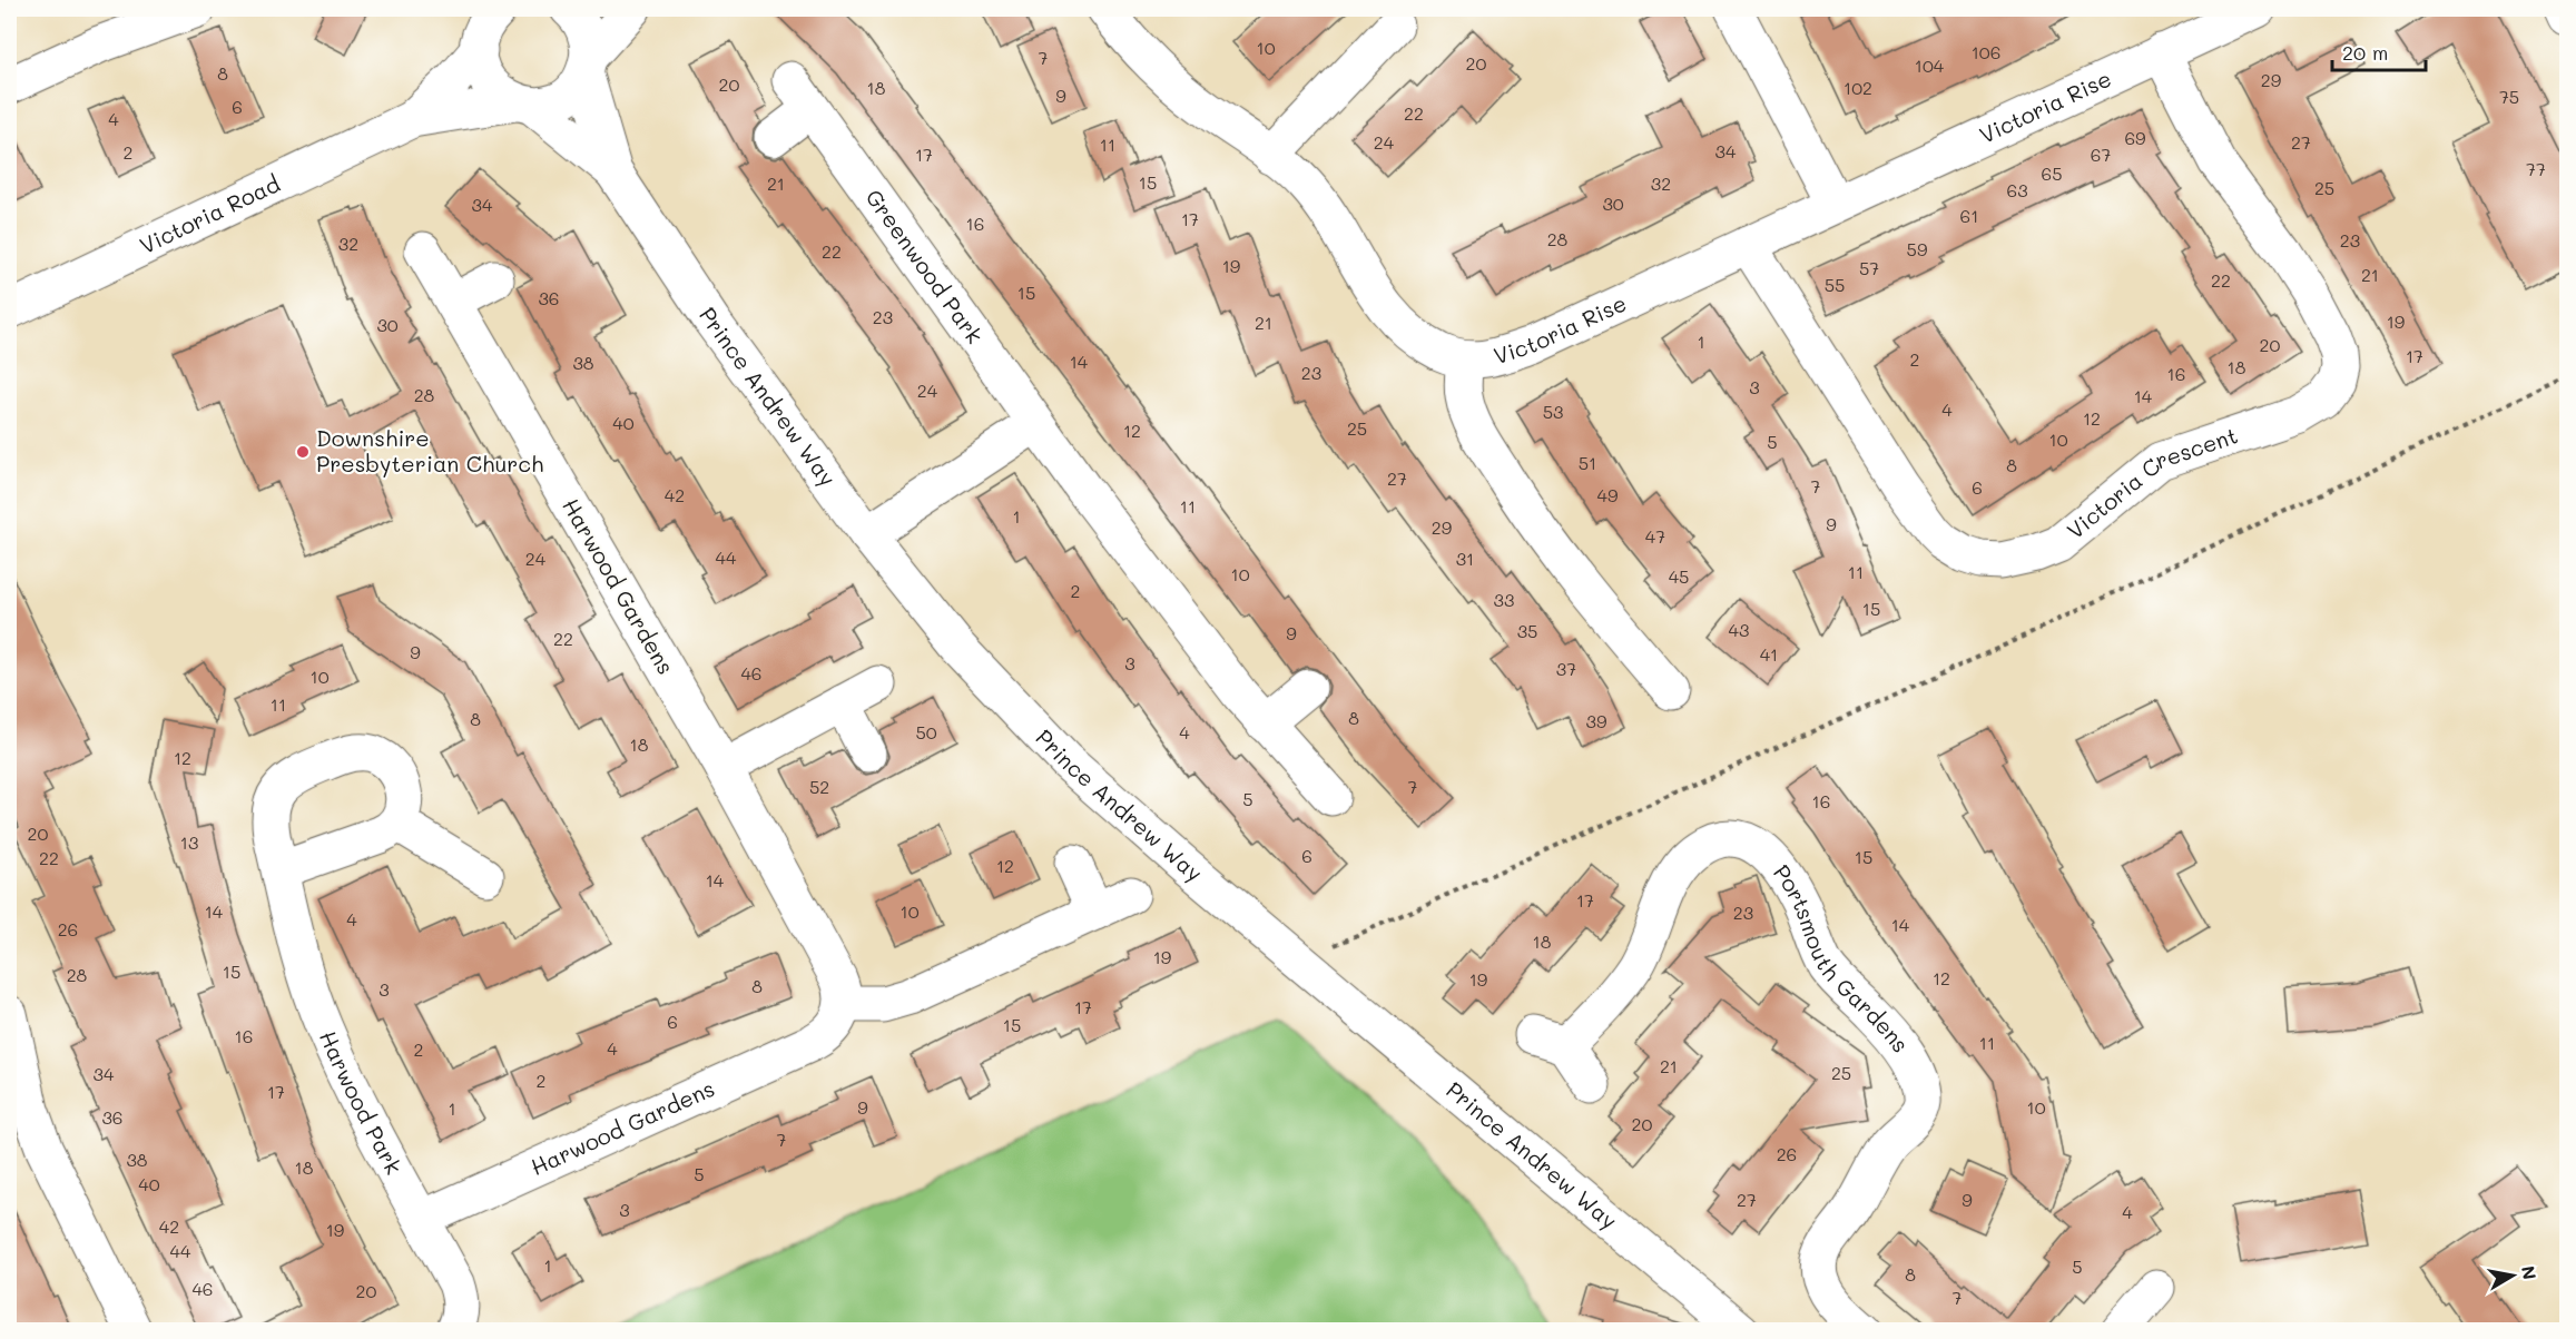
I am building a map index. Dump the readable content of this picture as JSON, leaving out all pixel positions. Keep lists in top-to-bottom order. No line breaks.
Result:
{"streets":{"street":["Victoria Rise","Victoria Road","Greenwood Park","Prince Andrew Way","Victoria Crescent","Harwood Gardens","Portsmouth Gardens","Harwood Park"]},"crossings":[["Victoria Rise","Victoria Crescent"],["Victoria Road","Prince Andrew Way"],["Harwood Gardens","Harwood Park"]],"places":["Downshire Presbyterian Church"],"house_numbers":["10","106","7","20","104","8","29","20","18","102","9","75","6","22","4","69","24","27","11","34","2","17","67","77","65","15","21","32","25","63","30","34","61","17","16","28","23","32","59","22","19","57","21","22","55","15","36","23","19","21","30","1","20","17","2","14","38","18","23","16","3","24","28","14","4","53","12","40","25","12","10","5","51","8","27","7","6","42","49","11","1","9","29","47","44","24","31","11","10","45","2","33","15","43","35","9","22","9","41","3","37","46","10","11","8","8","39","50","4","18","12","52","7","5","16","20","13","6","15","22","12","14","17","14","10","23","4","14","26","18","19","15","28","12","19","8","3","17","6","15","16","11","4","2","21","25","34","2","17","9","10","1","36","20","7","26","38","18","5","40","27","9","3","4","42","19","44","1","5","8","46","20","7"],"scale_bar":"20 m","north":"right"}
